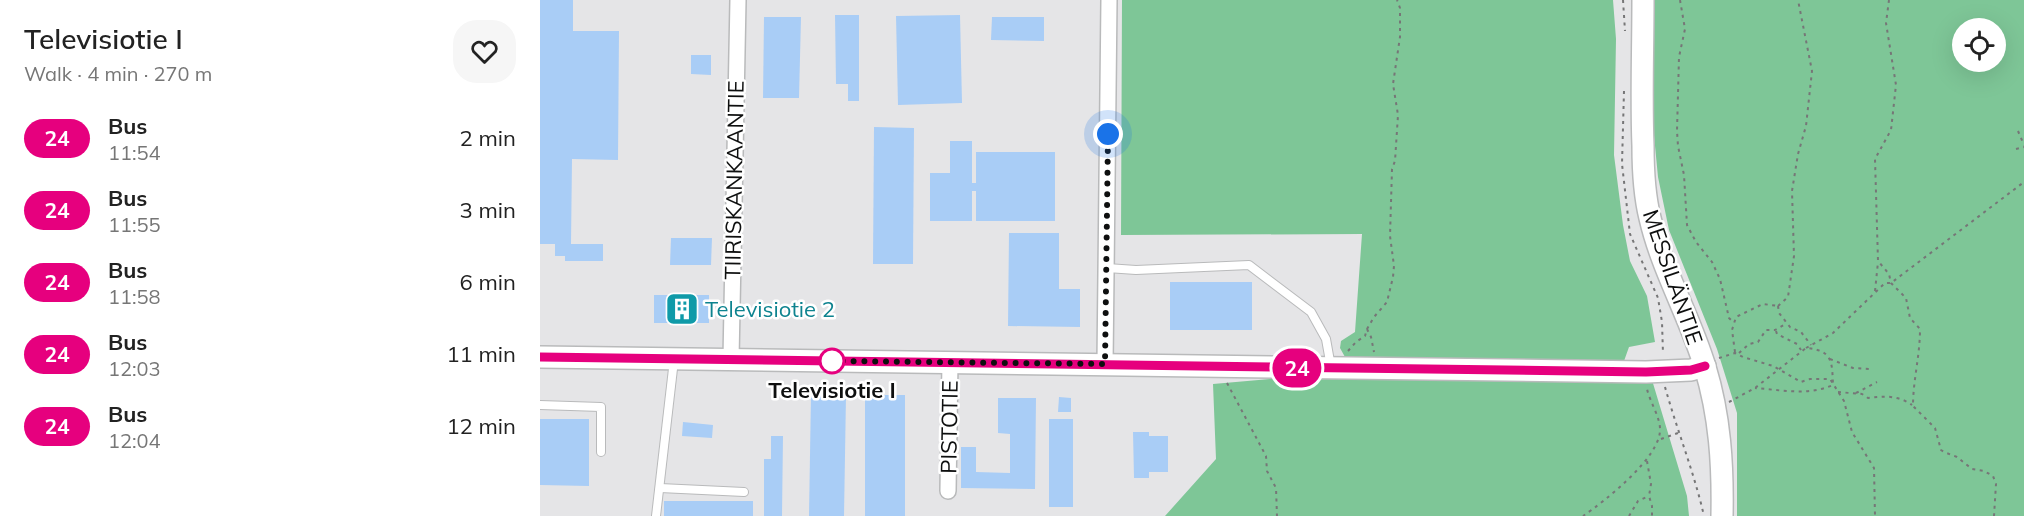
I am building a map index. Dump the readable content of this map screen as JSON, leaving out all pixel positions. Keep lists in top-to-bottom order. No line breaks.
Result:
{"streets":{"street":["TIIRISKANKAANTIE","MESSILÄNTIE","PISTOTIE"]},"places":{"building":["Televisiotie 2"],"other":["Televisiotie I"]},"lines":["bus line 24"],"page":{"heading":["Televisiotie I","Walk · 4 min · 270 m"],"on_map":"24","list":[{"mark":"24","name":"Bus","note":"11:54","value":"2 min"},{"mark":"24","name":"Bus","note":"11:55","value":"3 min"},{"mark":"24","name":"Bus","note":"11:58","value":"6 min"},{"mark":"24","name":"Bus","note":"12:03","value":"11 min"},{"mark":"24","name":"Bus","note":"12:04","value":"12 min"}]}}
